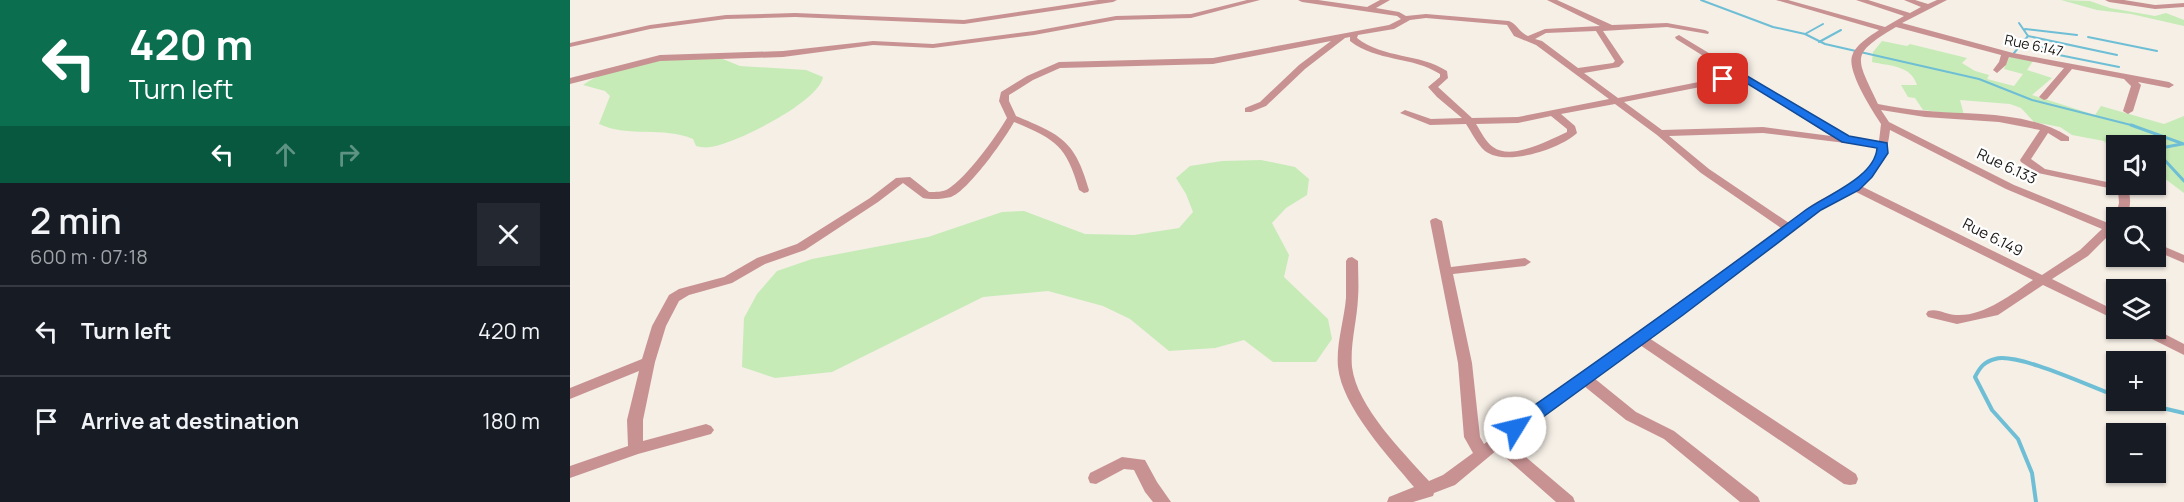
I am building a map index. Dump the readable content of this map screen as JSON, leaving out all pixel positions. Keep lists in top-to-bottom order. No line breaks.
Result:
{"streets":{"street":["Rue 6.147","Rue 6.133","Rue 6.149"]},"page":{"turn":["420 m","Turn left"],"map_buttons":["+","−"],"heading":["2 min","600 m · 07:18"],"list":[{"name":"Turn left","value":"420 m"},{"name":"Arrive at destination","value":"180 m"}]}}
